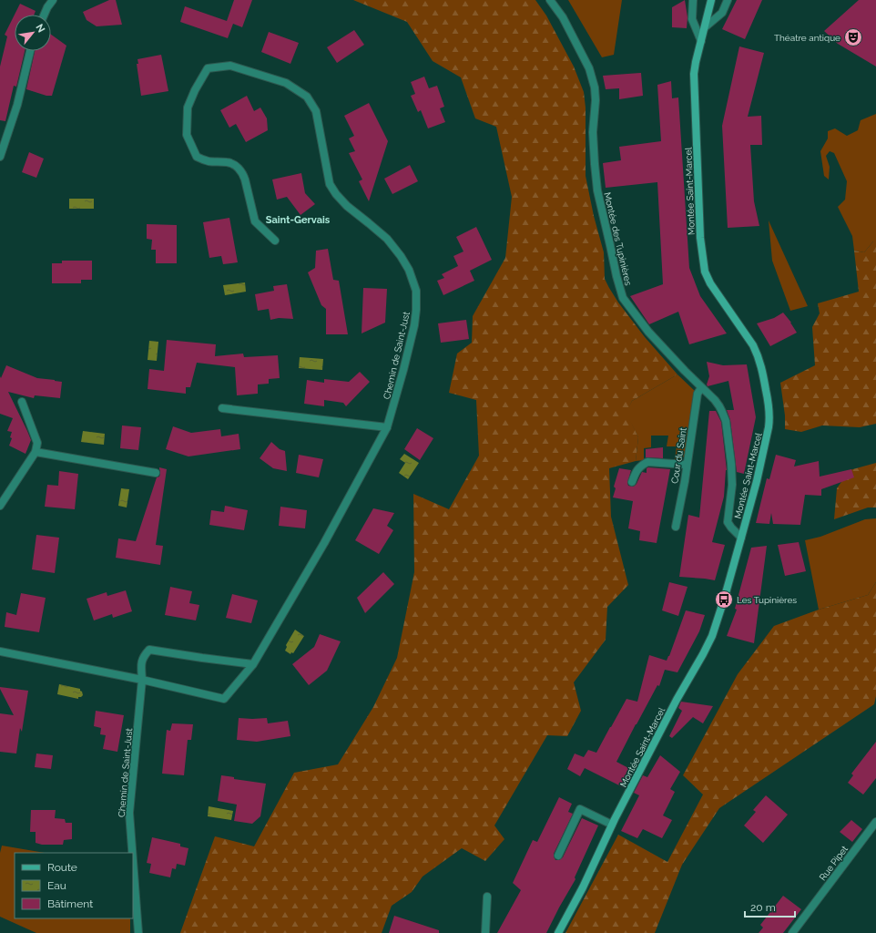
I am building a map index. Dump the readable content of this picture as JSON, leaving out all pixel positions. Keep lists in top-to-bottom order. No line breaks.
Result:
{"streets":{"main road":["Montée Saint-Marcel"],"street":["Montée des Tupinières","Chemin de Saint-Just","Cour du Saint","Rue Pipet"]},"crossings":[["Montée Saint-Marcel","Montée des Tupinières"],["Montée des Tupinières","Cour du Saint"]],"districts":["Saint-Gervais"],"places":{"theatre":["Théatre antique"],"bus stop":["Les Tupinières"]},"legend":["Route","Eau","Bâtiment"],"scale_bar":"20 m","north":"top right"}
